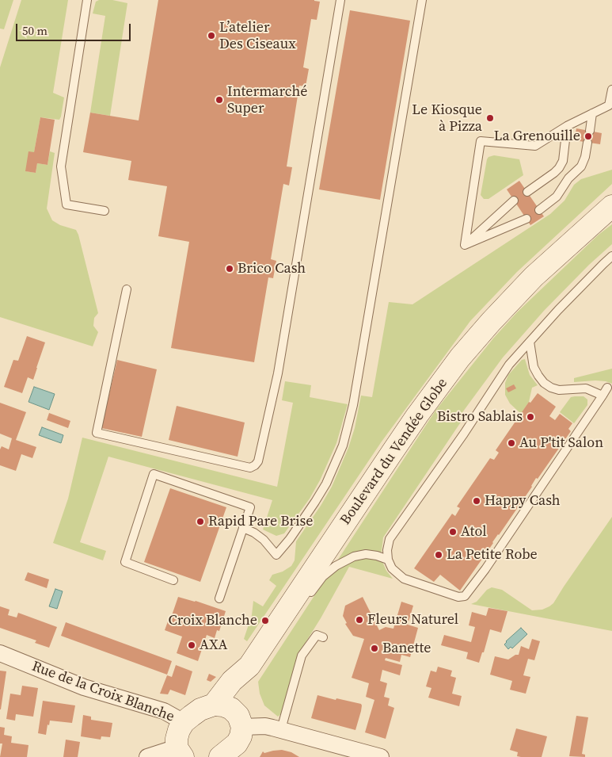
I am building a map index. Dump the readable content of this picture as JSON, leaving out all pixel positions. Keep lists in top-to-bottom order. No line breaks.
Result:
{"streets":{"main road":["Boulevard du Vendée Globe"],"street":["Rue de la Croix Blanche"]},"places":["L’atelier Des Ciseaux","Intermarché Super","Le Kiosque à Pizza","La Grenouille","Brico Cash","Bistro Sablais","Au P'tit Salon","Happy Cash","Rapid Pare Brise","Atol","La Petite Robe","Fleurs Naturel","Croix Blanche","AXA","Banette"],"scale_bar":"50 m"}
